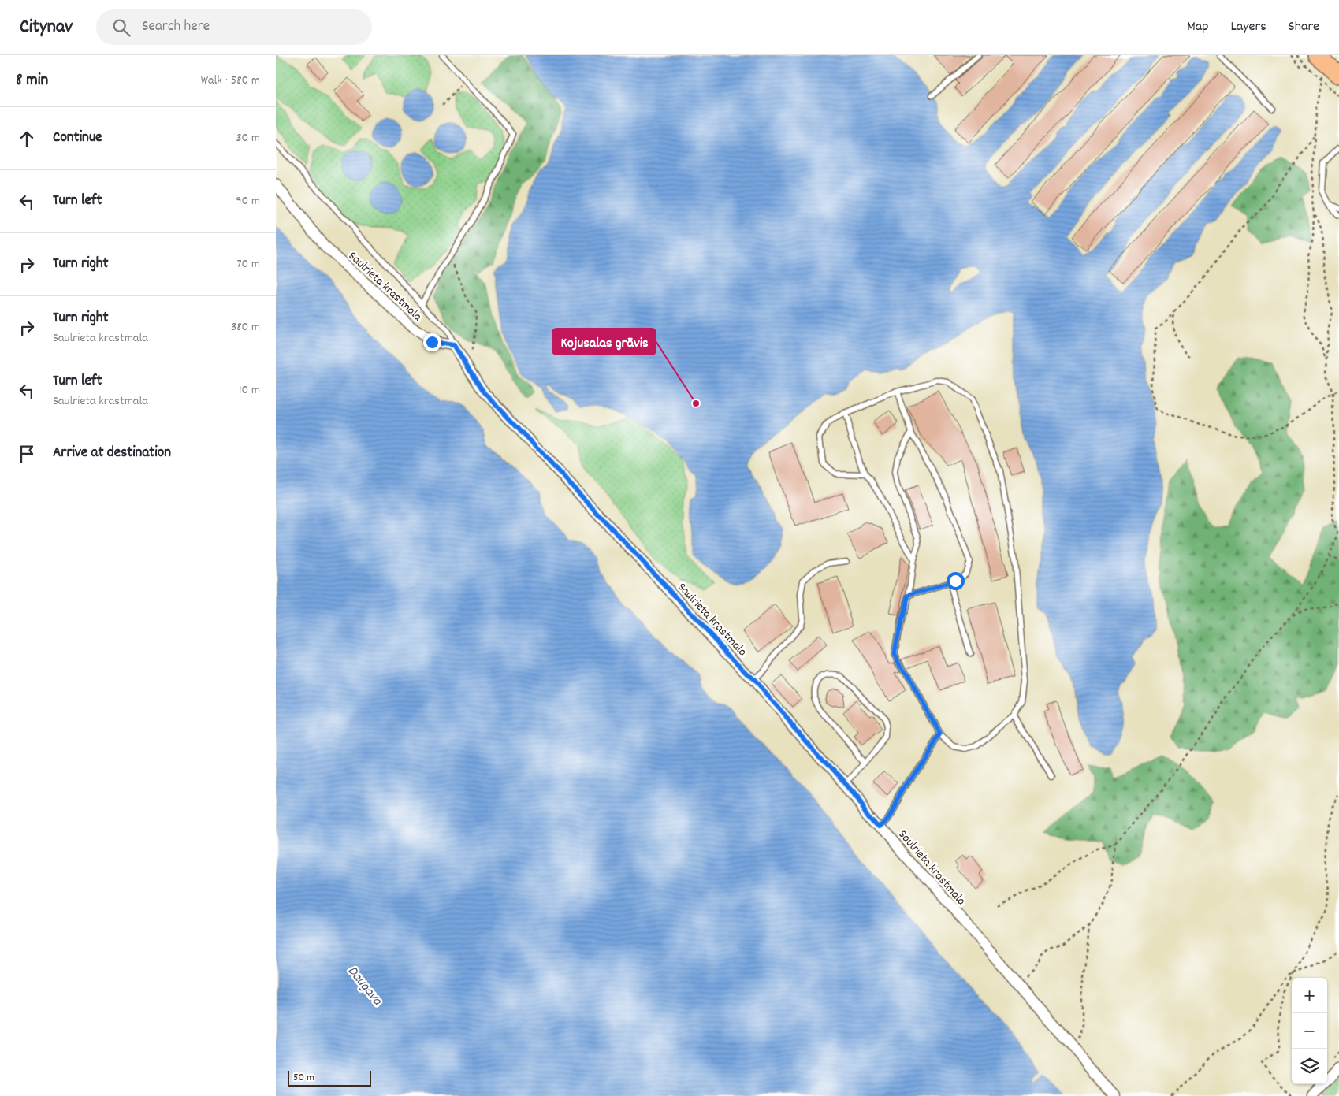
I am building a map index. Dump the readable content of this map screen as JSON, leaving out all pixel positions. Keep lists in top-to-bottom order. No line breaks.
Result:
{"streets":{"street":["Saulrieta krastmala"]},"water":["Daugava"],"places":["Kojusalas grāvis"],"scale_bar":"50 m","page":{"header":"Citynav","search":"Search here","nav":["Map","Layers","Share"],"heading":["8 min","Walk · 580 m"],"list":[["Continue","30 m"],["Turn left","90 m"],["Turn right","70 m"],["Turn right","Saulrieta krastmala","380 m"],["Turn left","Saulrieta krastmala","10 m"],"Arrive at destination"],"map_buttons":["+","−"],"scale":"50 m"}}
